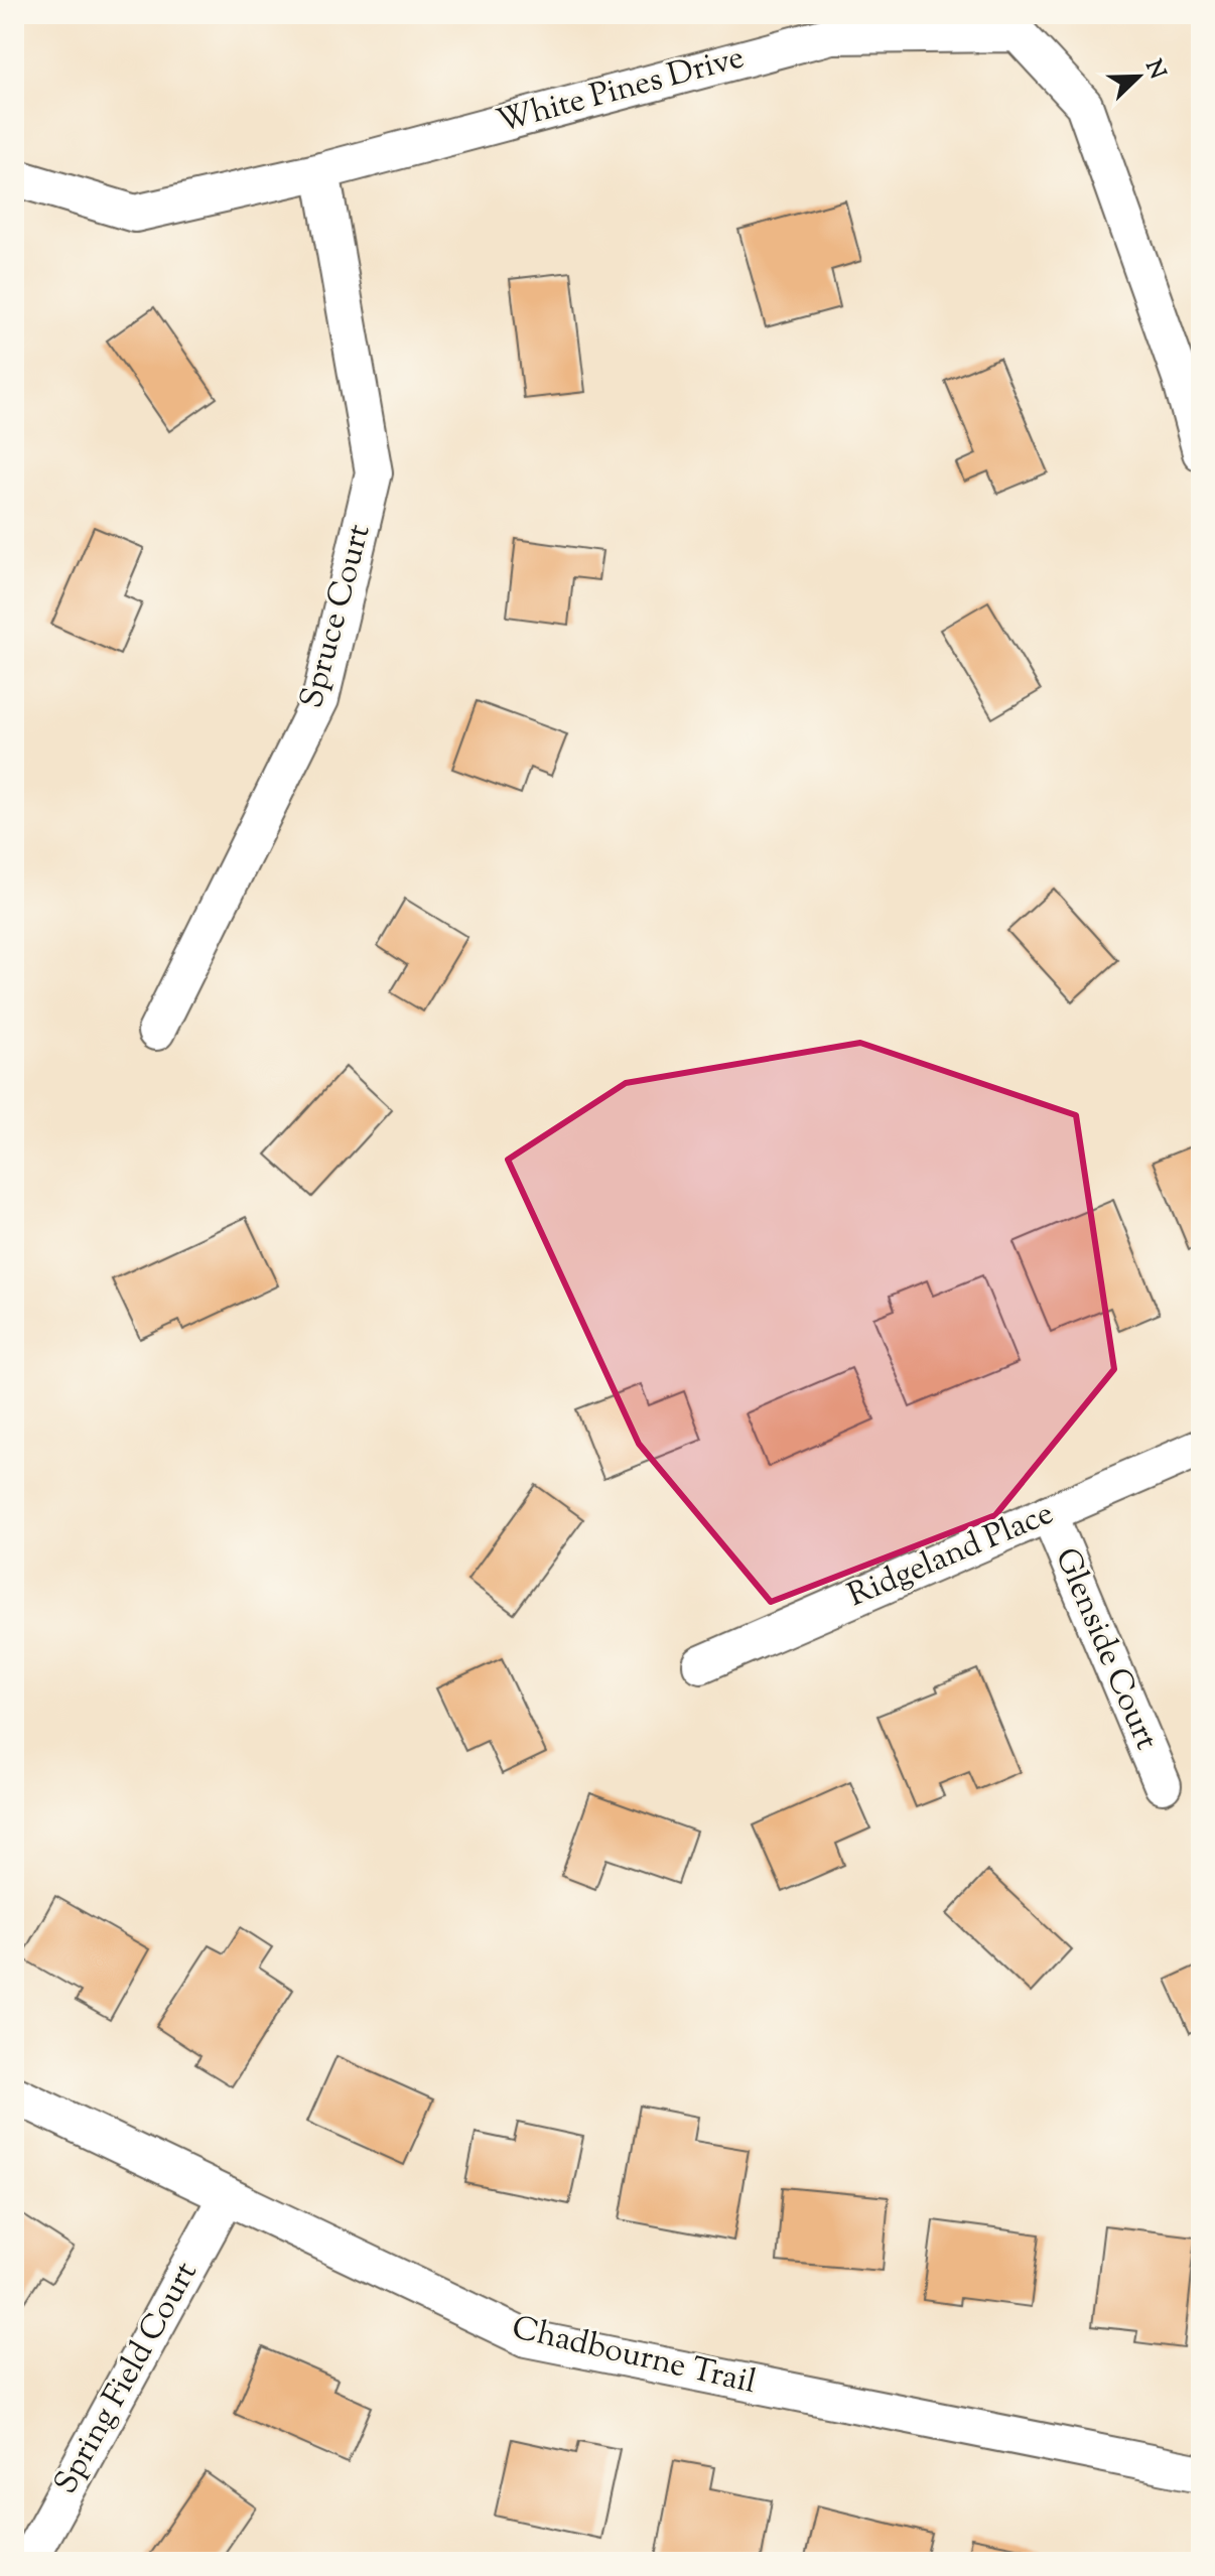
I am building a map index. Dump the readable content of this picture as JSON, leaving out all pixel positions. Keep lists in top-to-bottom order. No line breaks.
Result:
{"streets":{"street":["White Pines Drive","Spruce Court","Ridgeland Place","Glenside Court","Chadbourne Trail","Spring Field Court"]},"crossings":[["White Pines Drive","Spruce Court"],["Ridgeland Place","Glenside Court"],["Chadbourne Trail","Spring Field Court"]],"north":"top right"}
